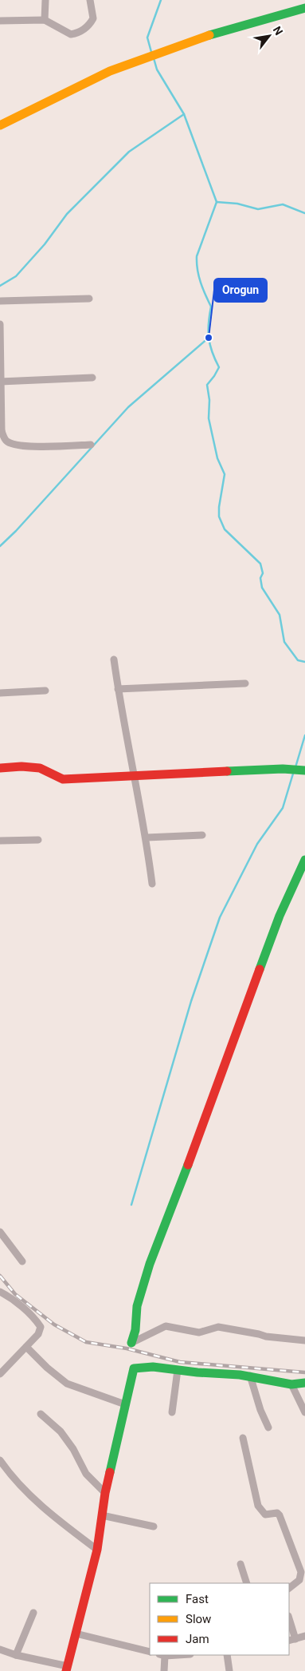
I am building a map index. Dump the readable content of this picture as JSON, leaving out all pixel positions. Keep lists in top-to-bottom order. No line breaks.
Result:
{"places":["Orogun"],"legend":["Fast","Slow","Jam"],"north":"top right"}
